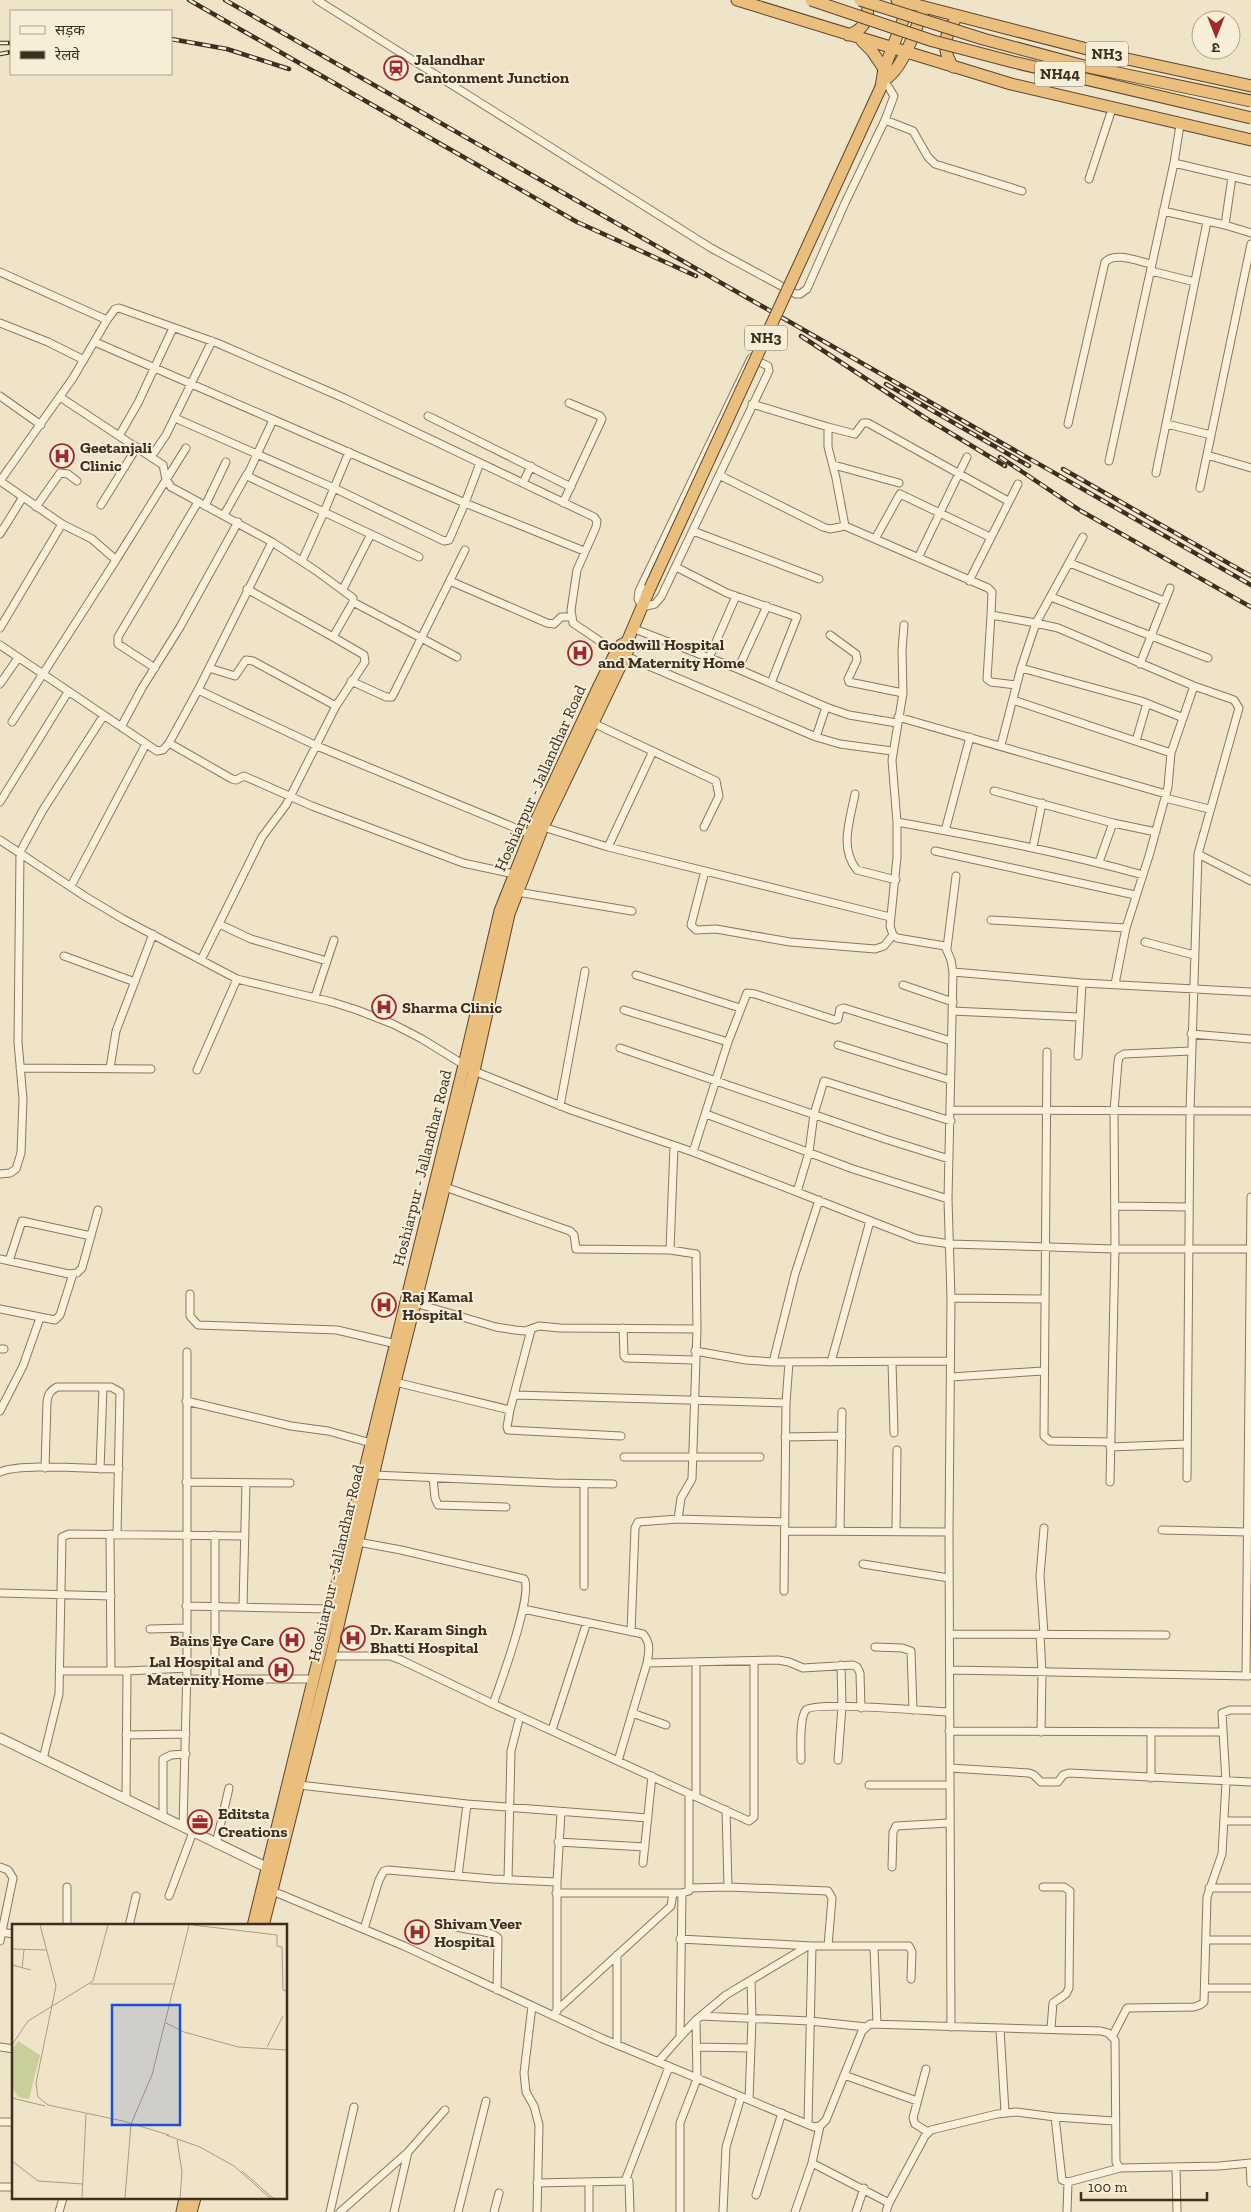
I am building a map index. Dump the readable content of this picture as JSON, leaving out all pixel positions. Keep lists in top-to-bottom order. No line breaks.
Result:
{"streets":{"highway":["NH3","NH44","Hoshiarpur - Jallandhar Road"]},"crossings":[["NH3","Hoshiarpur - Jallandhar Road"]],"places":{"station":["Jalandhar Cantonment Junction"],"hospital":["Geetanjali Clinic","Goodwill Hospital and Maternity Home","Sharma Clinic","Raj Kamal Hospital","Dr. Karam Singh Bhatti Hospital","Bains Eye Care","Lal Hospital and Maternity Home","Shivam Veer Hospital"],"office":["Editsta Creations"]},"legend":["सड़क","रेलवे"],"scale_bar":"100 m","north":"bottom"}
